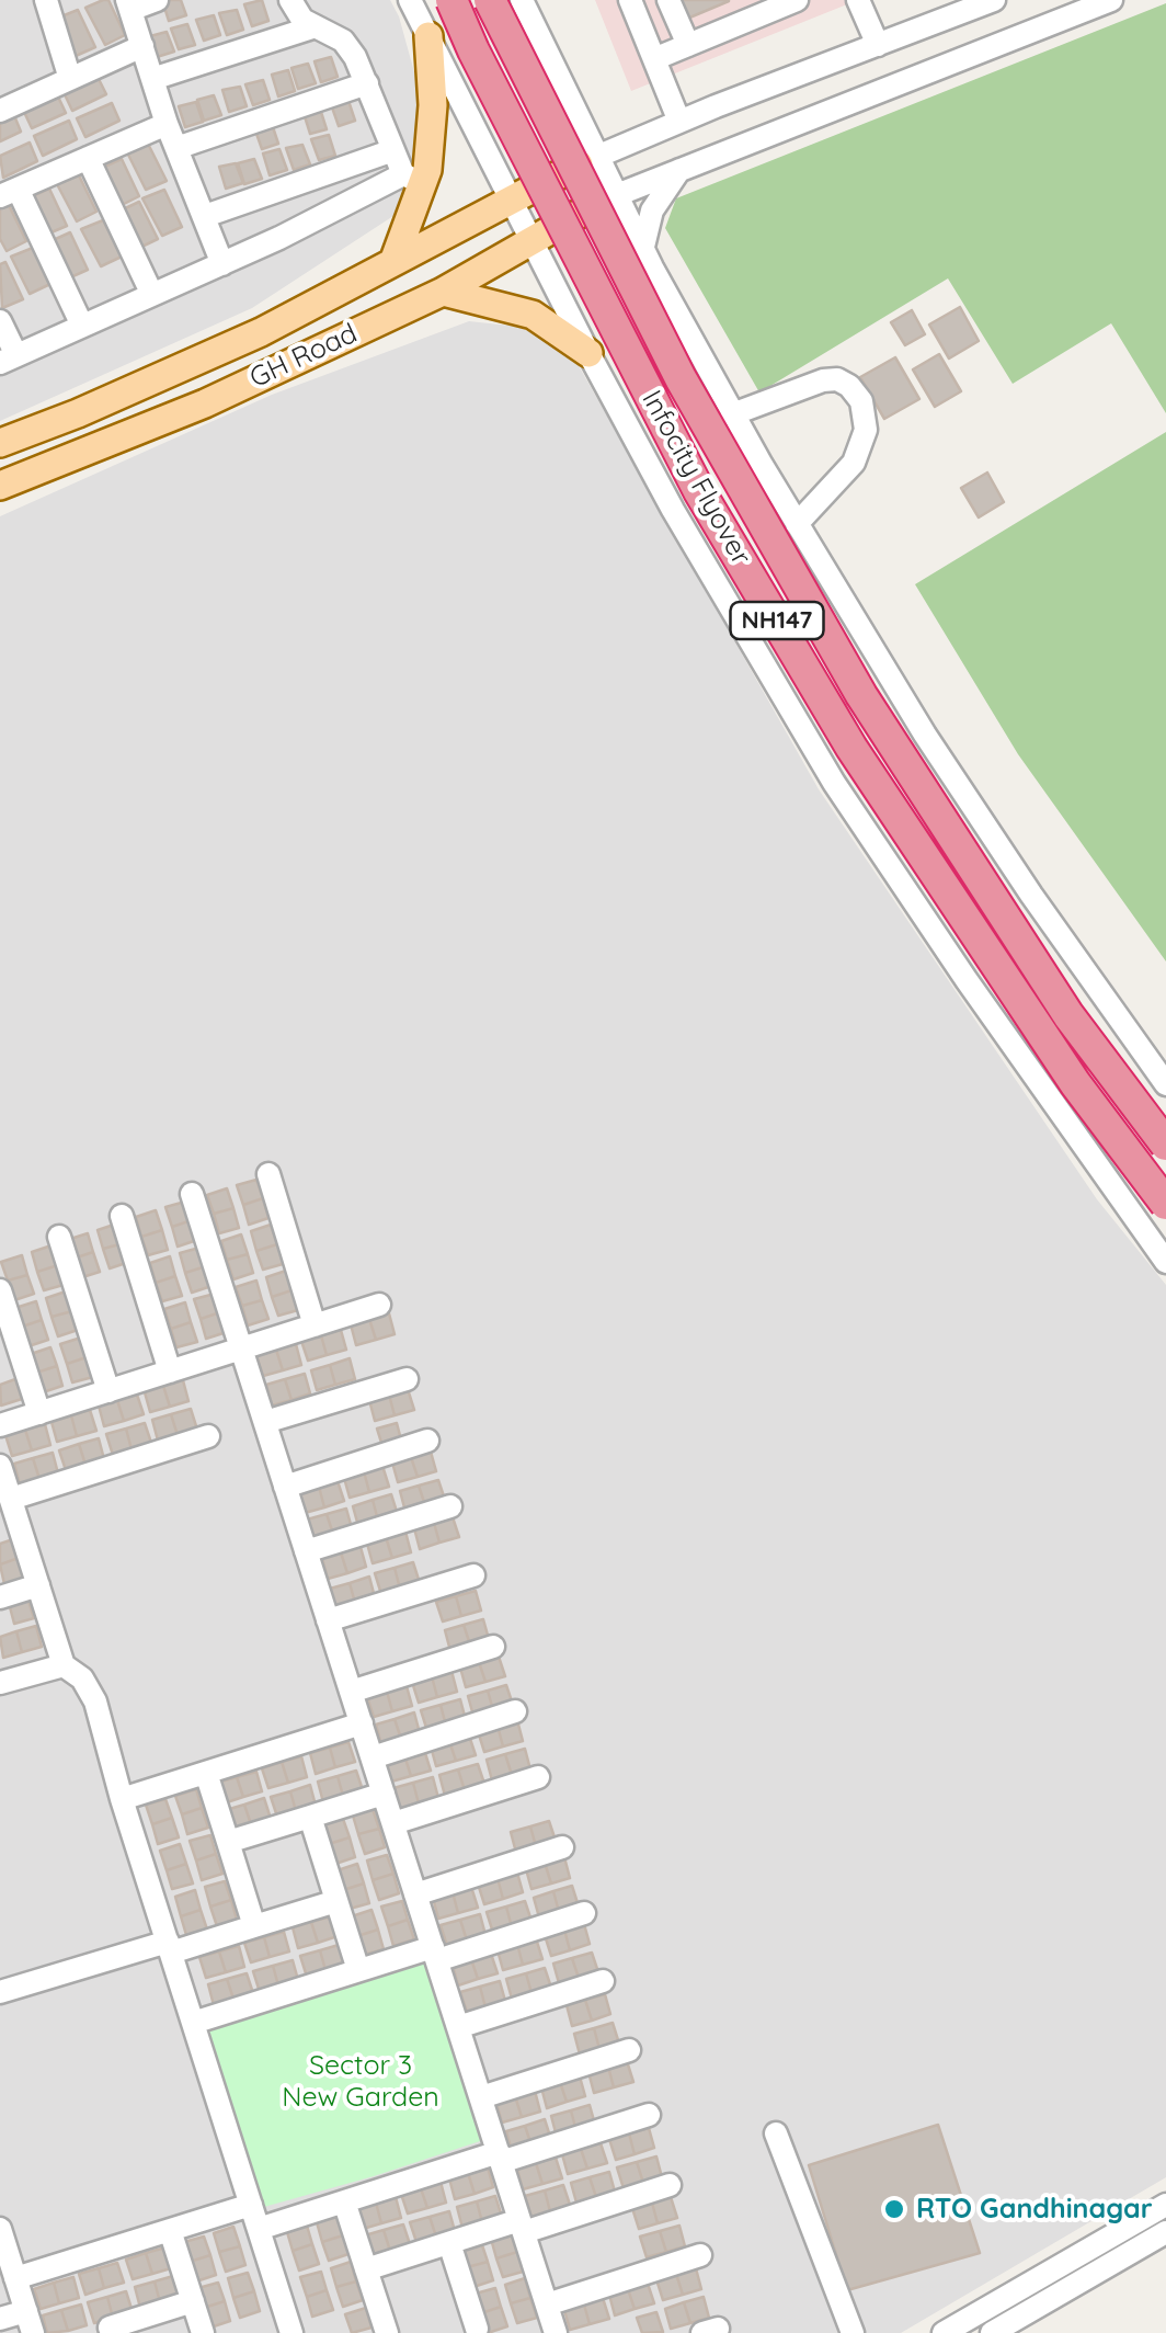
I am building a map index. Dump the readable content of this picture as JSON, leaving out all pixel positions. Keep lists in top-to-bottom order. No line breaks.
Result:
{"streets":{"highway":["Infocity Flyover","NH147"],"main road":["GH Road"]},"parks":["Sector 3 New Garden"],"places":["RTO Gandhinagar"]}
